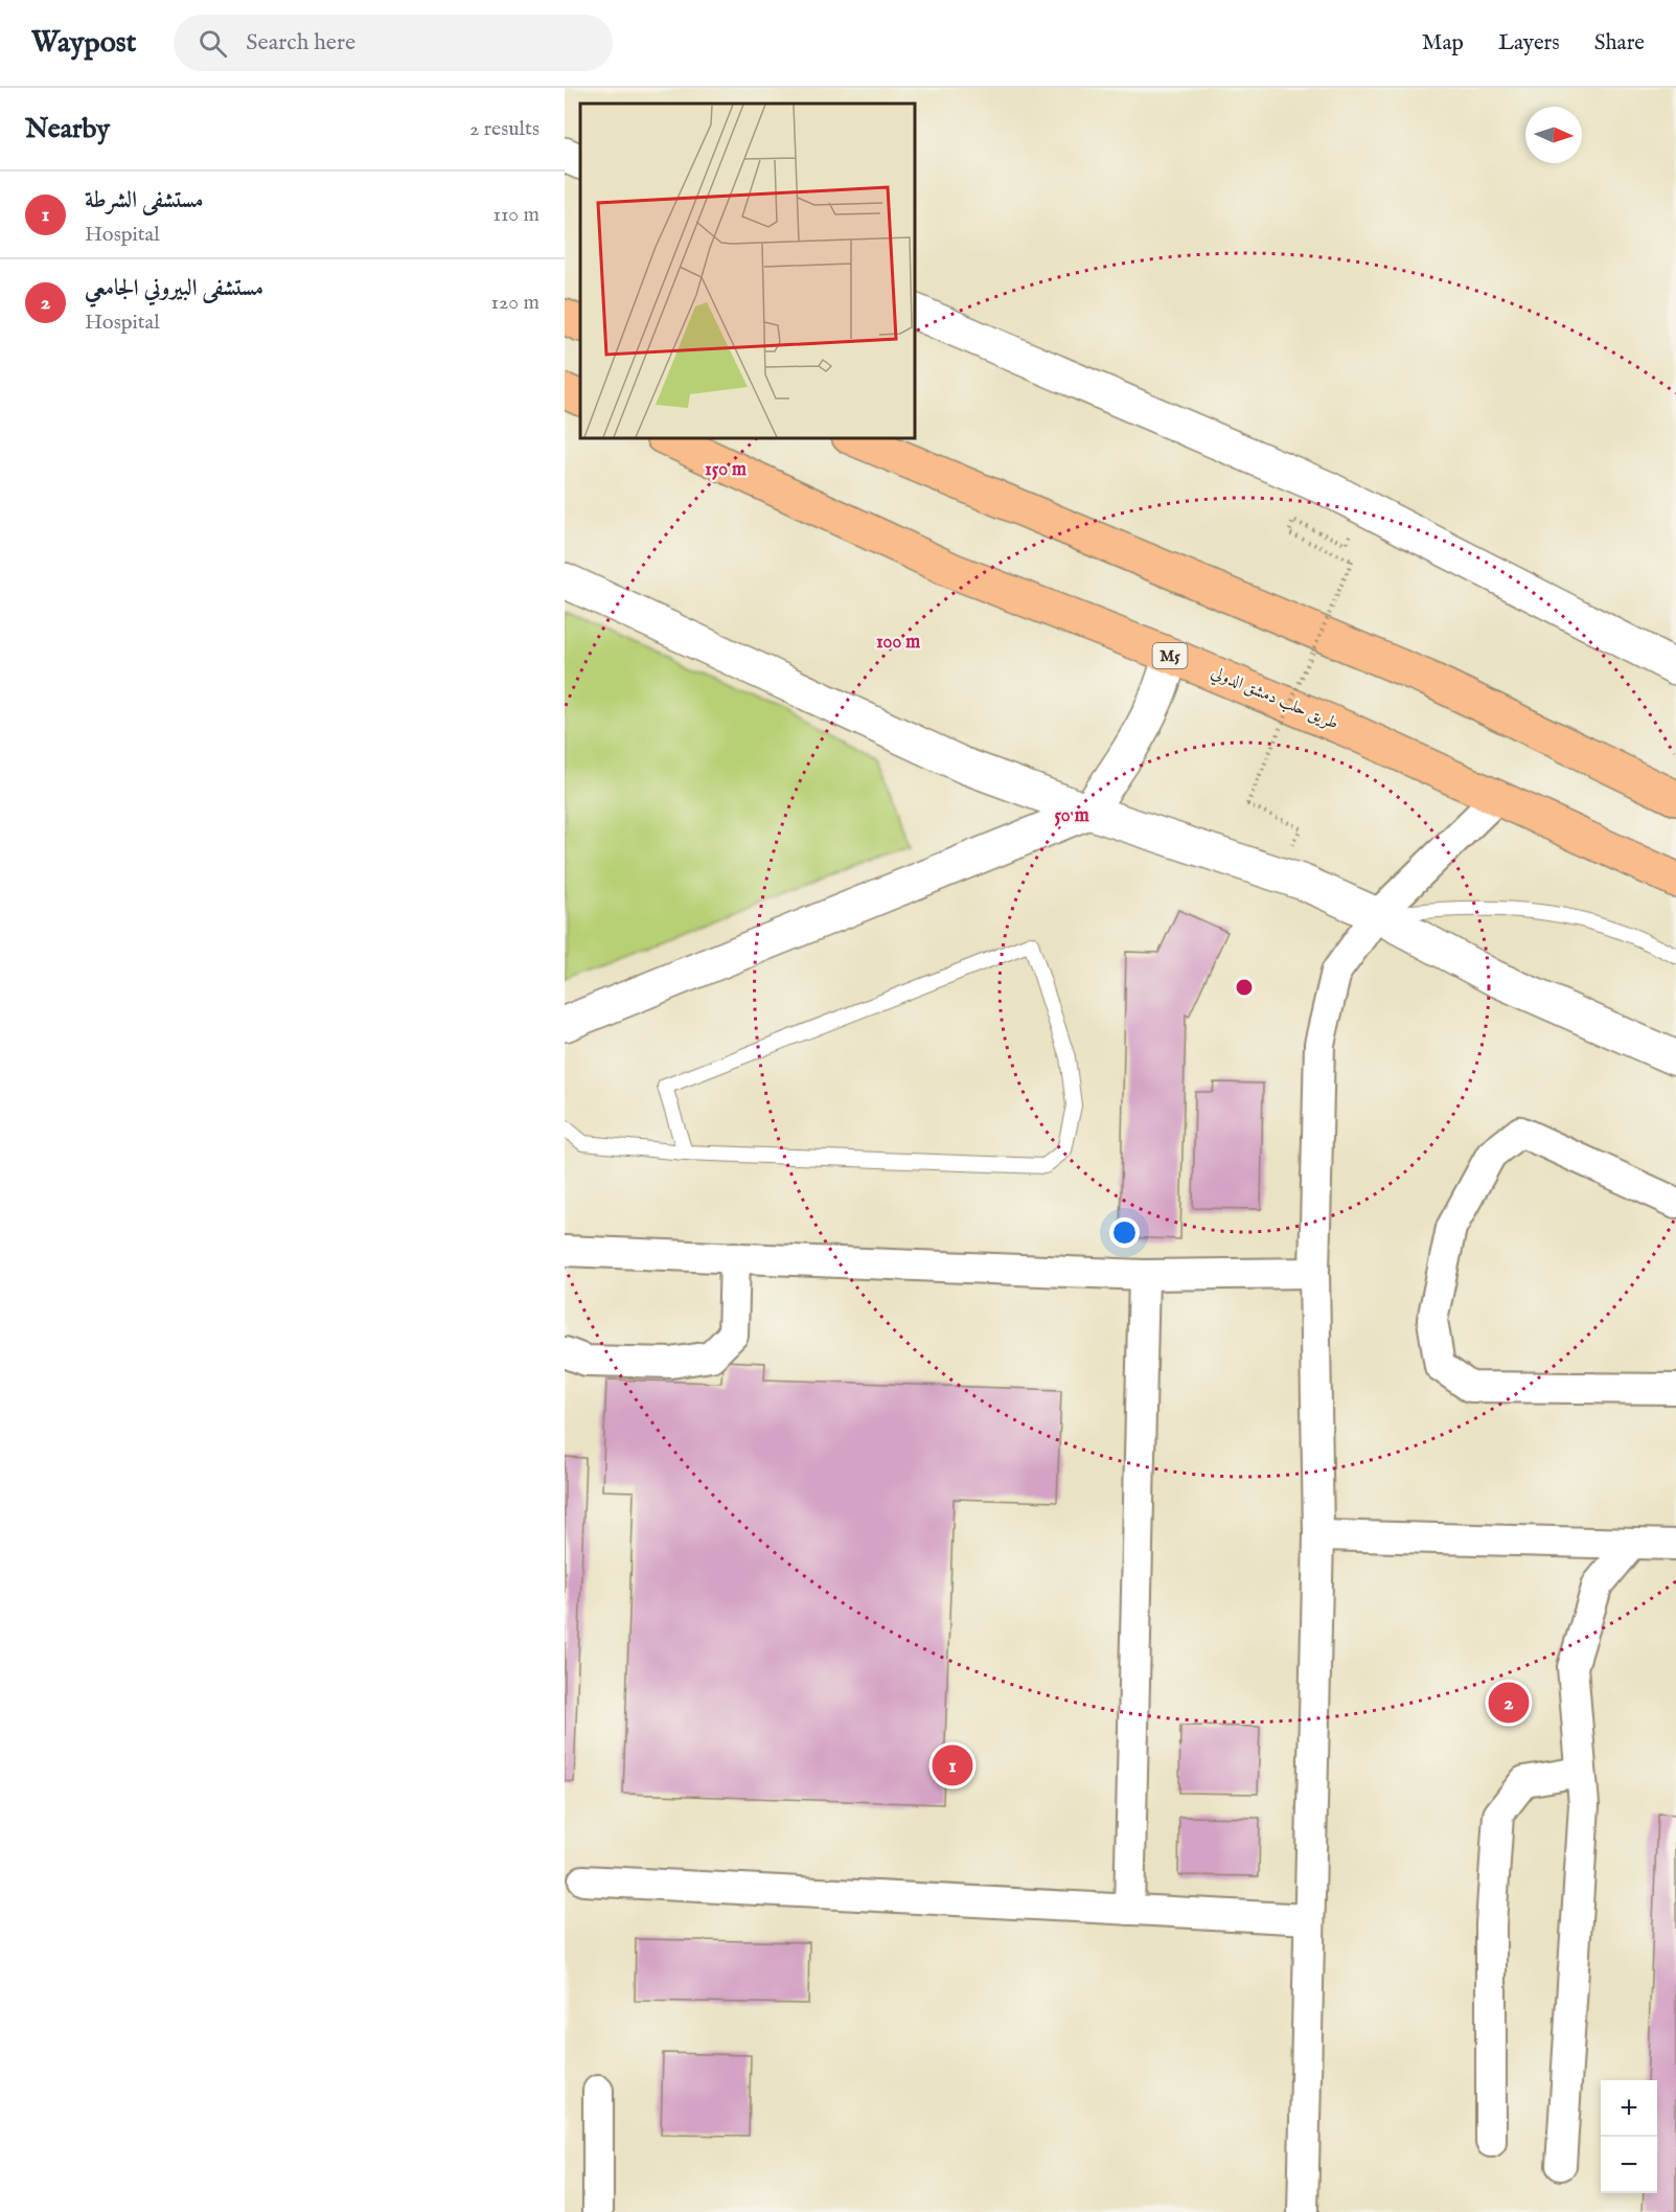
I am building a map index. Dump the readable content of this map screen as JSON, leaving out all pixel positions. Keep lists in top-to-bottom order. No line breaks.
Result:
{"streets":{"highway":["M5","طريق حلب دمشق الدولي"]},"north":"right","page":{"header":"Waypost","search":"Search here","nav":["Map","Layers","Share"],"heading":["Nearby","2 results"],"list":[{"mark":"1","name":"مستشفى الشرطة","note":"Hospital","value":"110 m"},{"mark":"2","name":"مستشفى البيروني الجامعي","note":"Hospital","value":"120 m"}],"pins":["2","1"],"map_buttons":["+","−"]},"rings":["150 m","100 m","50 m"]}
